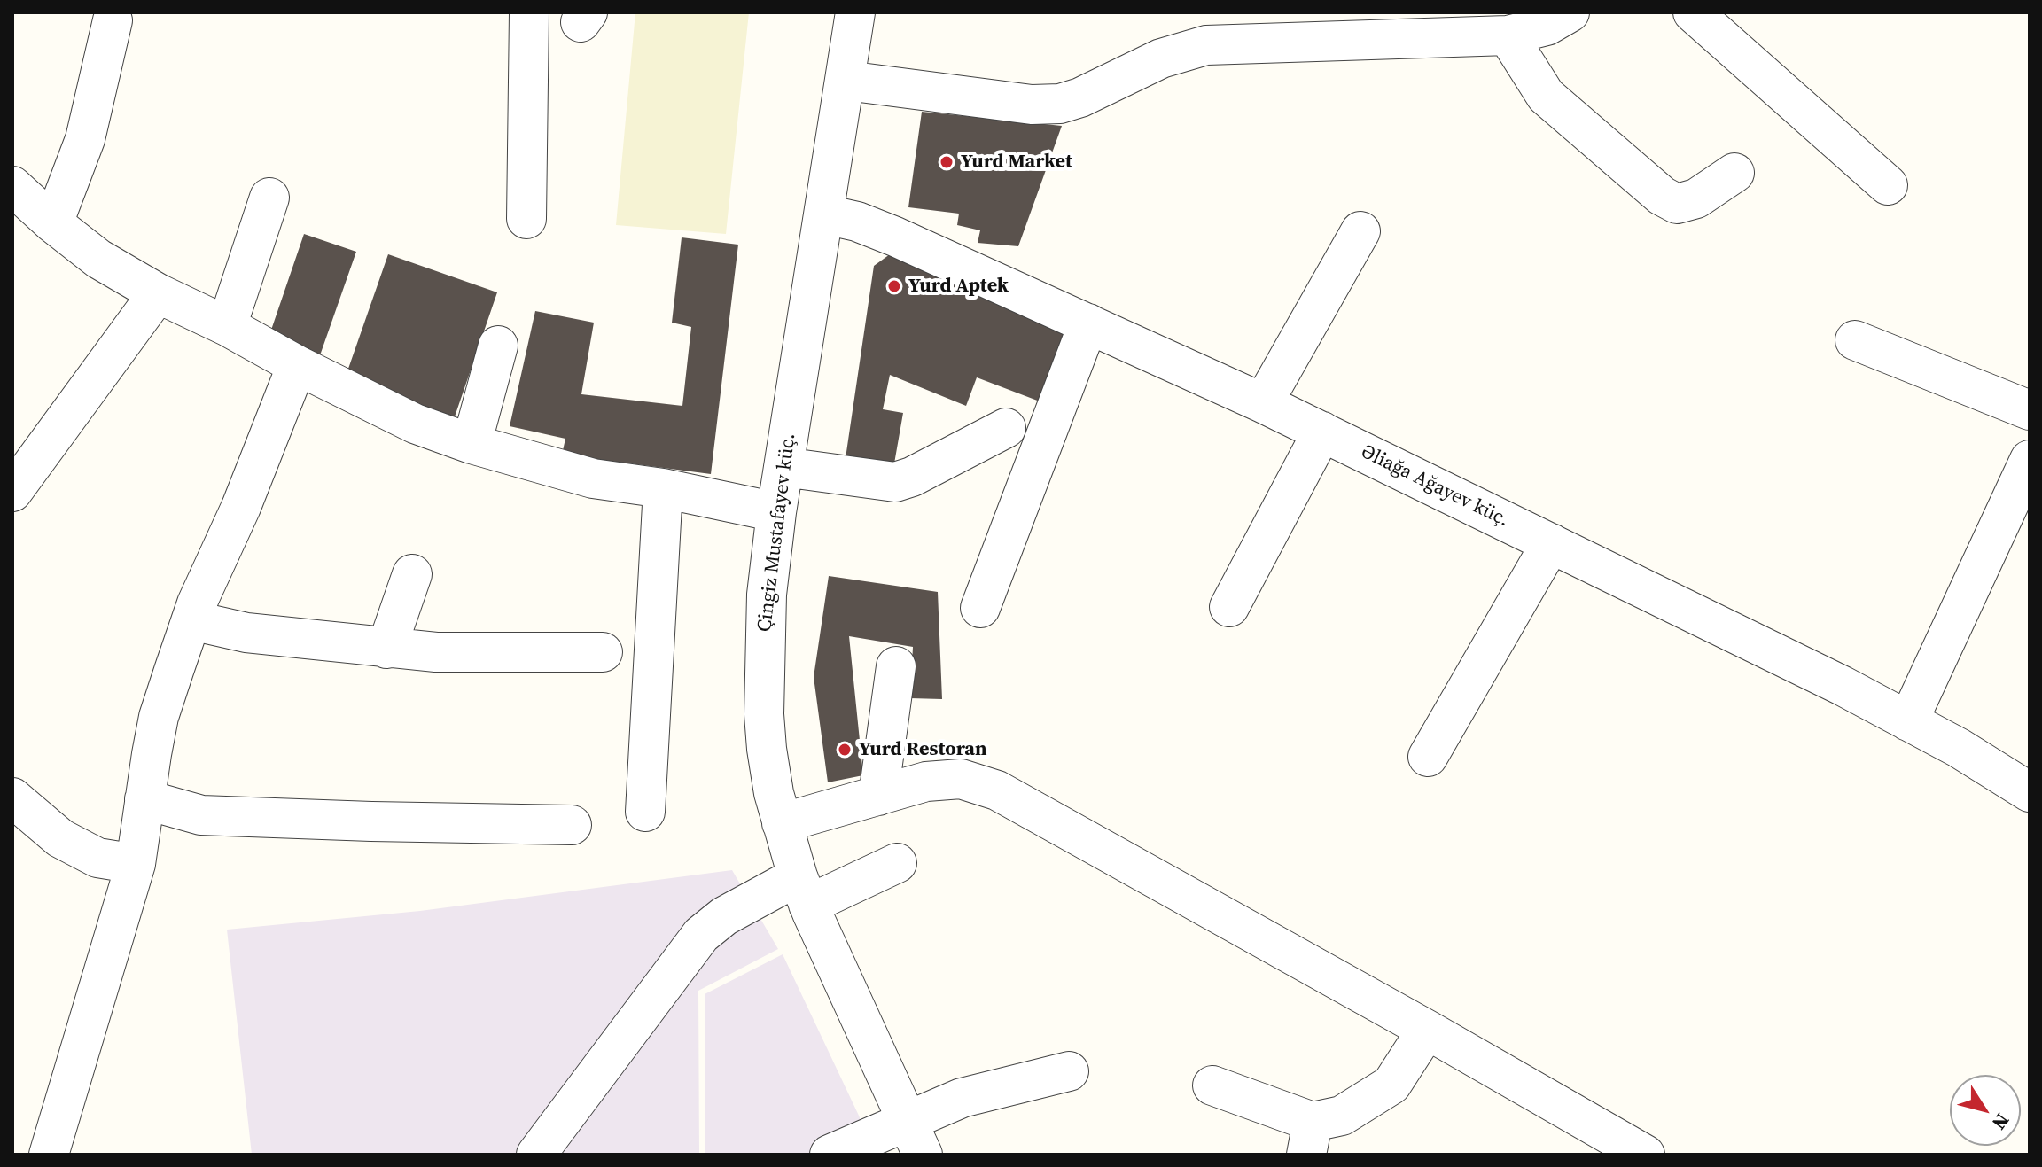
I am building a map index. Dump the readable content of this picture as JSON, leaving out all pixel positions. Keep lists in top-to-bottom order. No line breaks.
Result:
{"streets":{"street":["Əliağa Ağayev küç.","Çingiz Mustafayev küç."]},"crossings":[["Əliağa Ağayev küç.","Çingiz Mustafayev küç."]],"places":["Yurd Market","Yurd Aptek","Yurd Restoran"],"north":"bottom right"}
